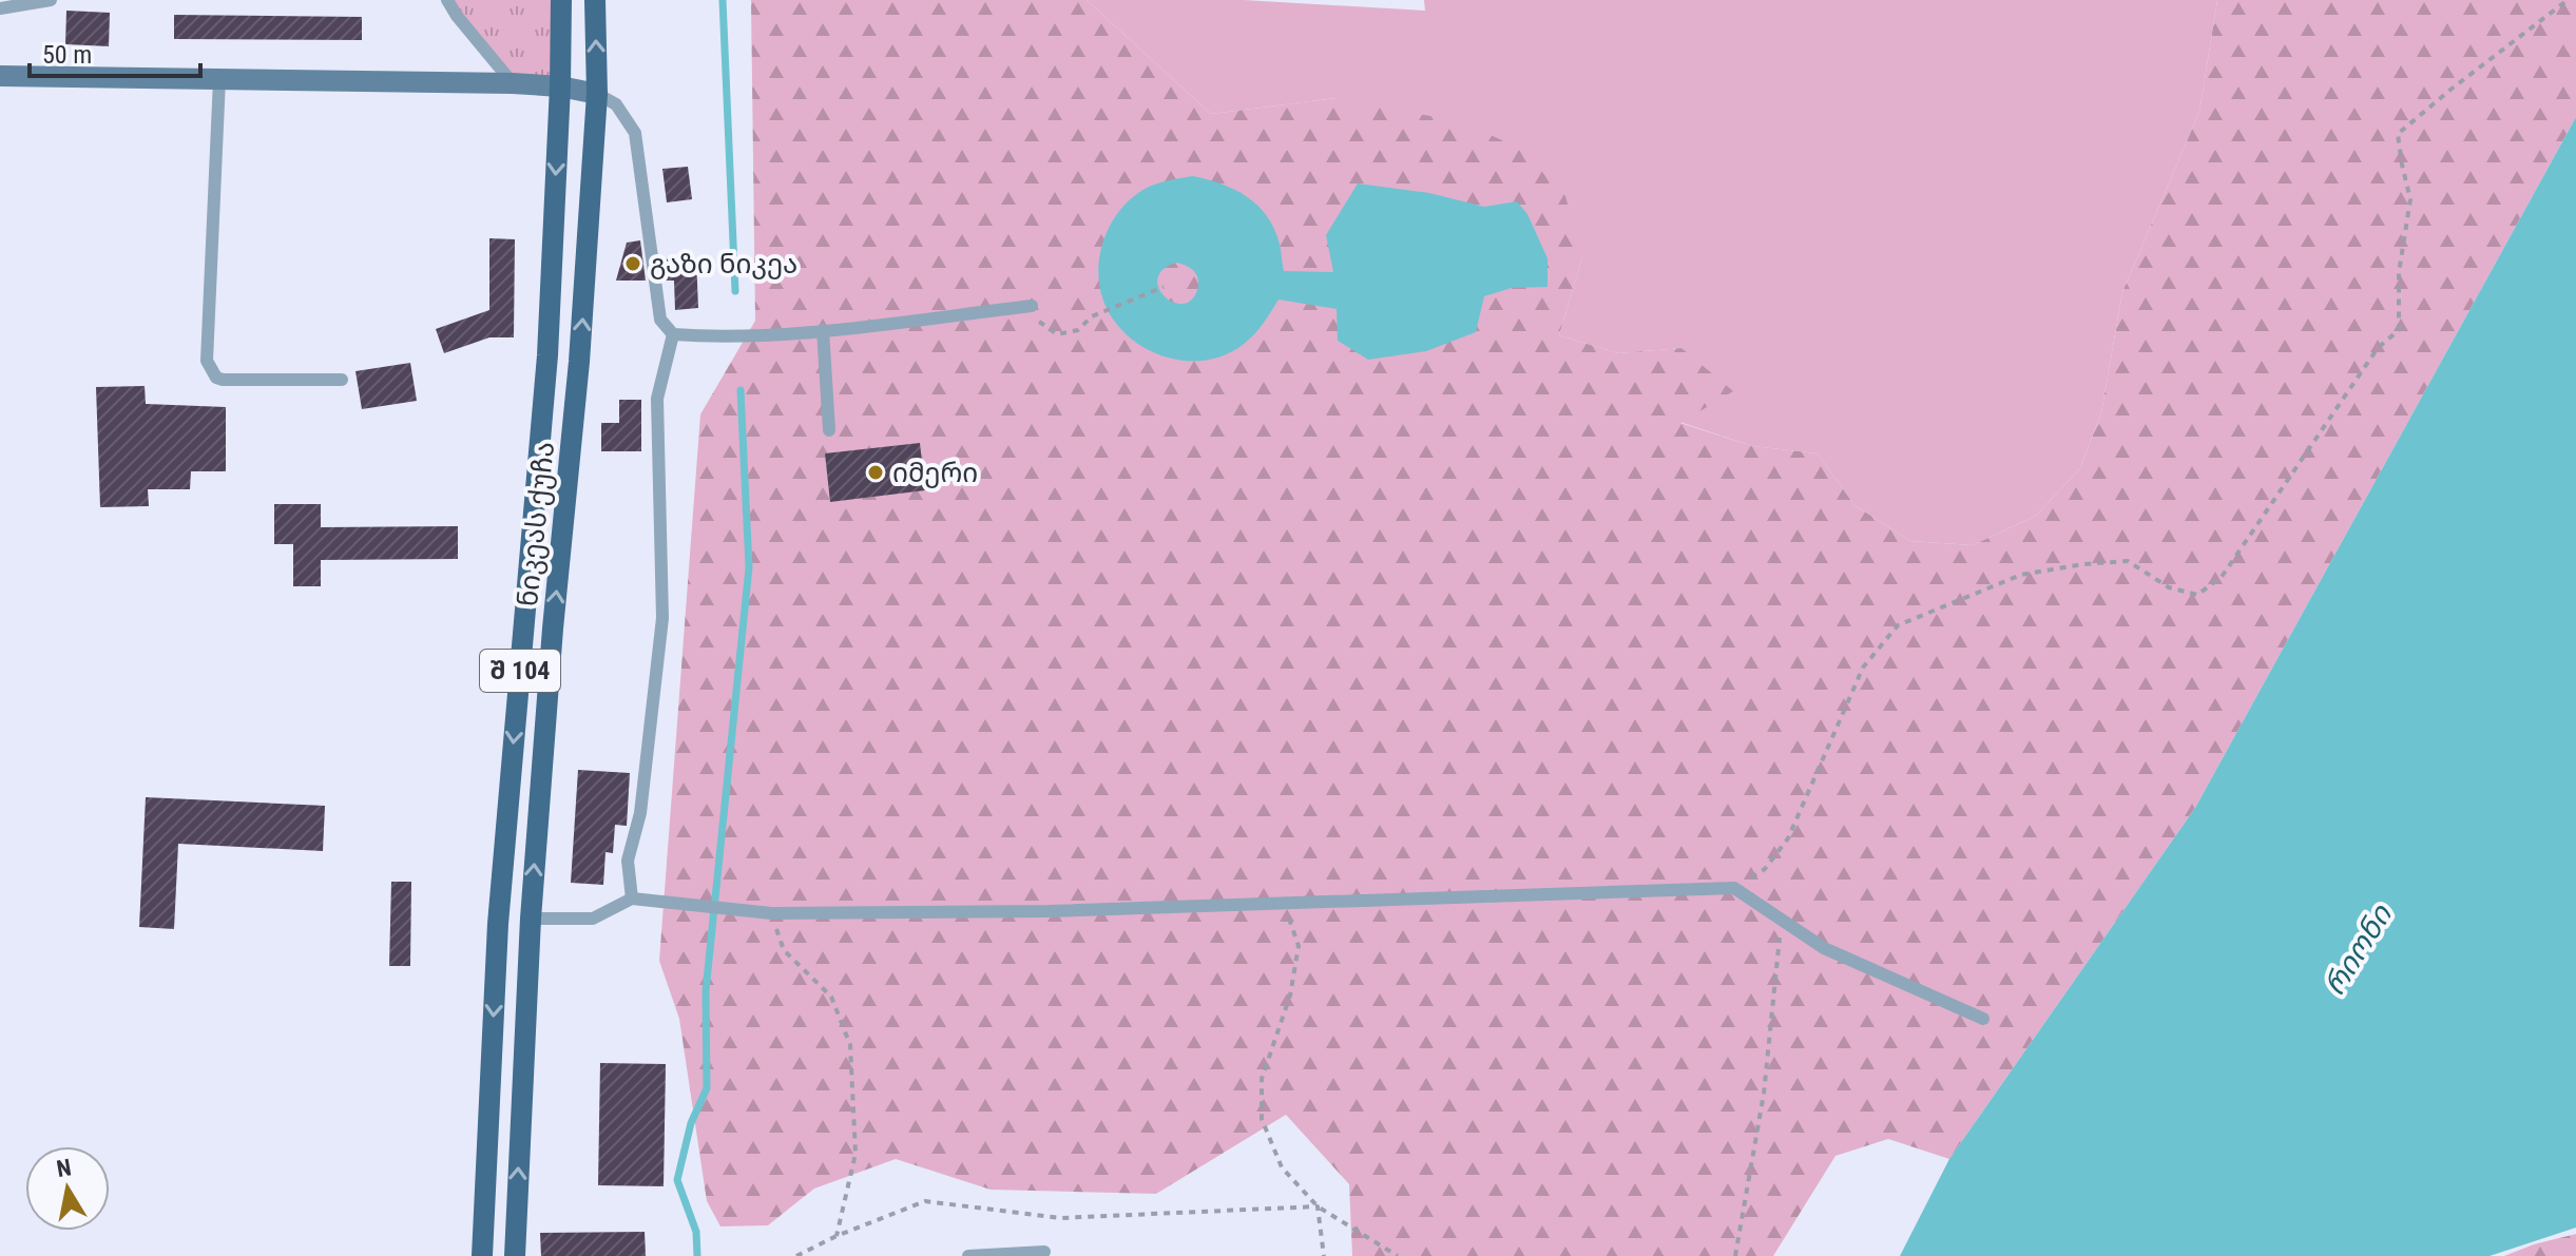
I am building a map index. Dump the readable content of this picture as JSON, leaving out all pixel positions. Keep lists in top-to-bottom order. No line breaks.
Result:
{"streets":{"main road":["ნიკეას ქუჩა","შ 104"]},"water":["რიონი"],"places":["გაზი ნიკეა","იმერი"],"scale_bar":"50 m","north":"top"}
